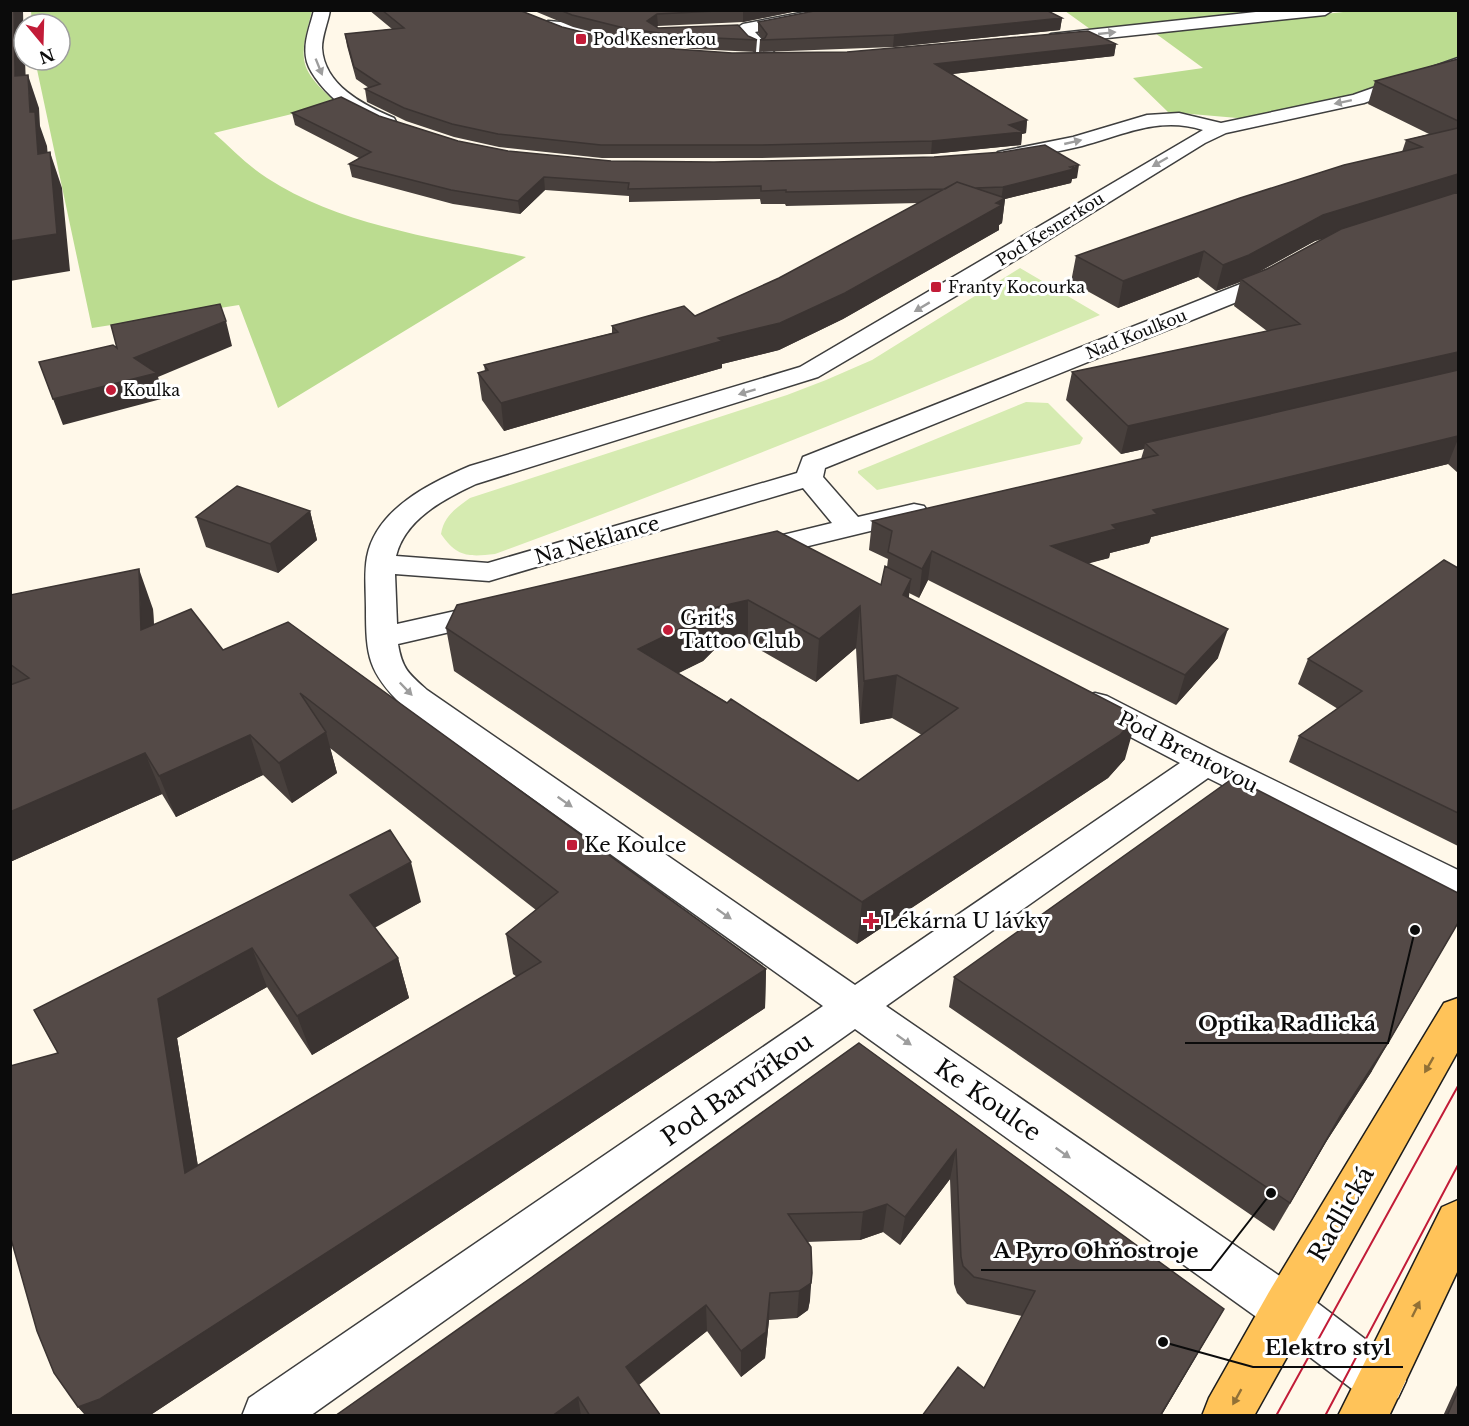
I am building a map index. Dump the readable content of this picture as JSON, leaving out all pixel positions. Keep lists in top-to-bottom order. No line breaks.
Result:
{"streets":{"main road":["Radlická"],"street":["Pod Kesnerkou","Nad Koulkou","Na Neklance","Pod Brentovou","Pod Barvířkou","Ke Koulce"]},"crossings":[["Pod Kesnerkou","Na Neklance"],["Pod Kesnerkou","Ke Koulce"],["Nad Koulkou","Na Neklance"],["Pod Brentovou","Pod Barvířkou"],["Pod Barvířkou","Ke Koulce"],["Ke Koulce","Radlická"]],"one_way":["Ke Koulce"],"places":{"transit":["Pod Kesnerkou","Franty Kocourka","Ke Koulce"],"other":["Koulka","Grit's Tattoo Club","Optika Radlická","A Pyro Ohňostroje","Elektro styl"],"health":["Lékárna U lávky"]},"north":"bottom"}
